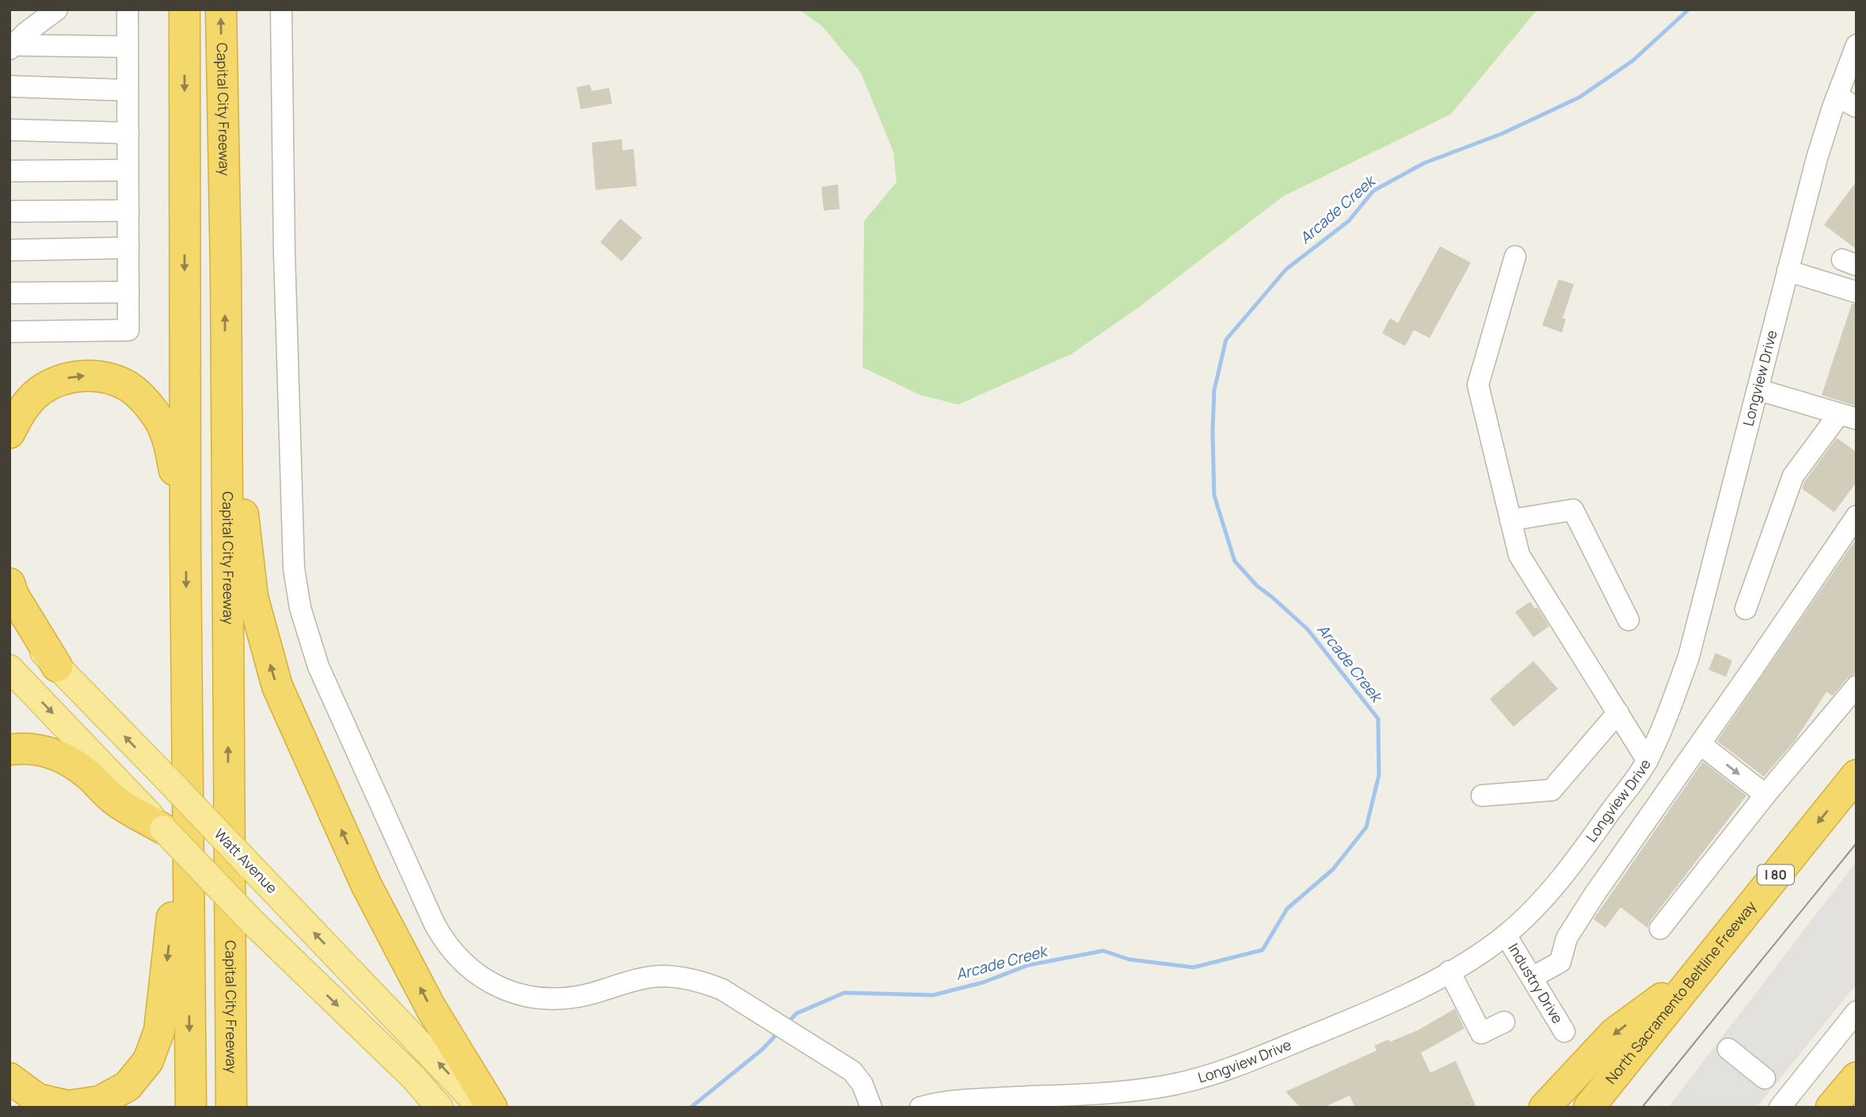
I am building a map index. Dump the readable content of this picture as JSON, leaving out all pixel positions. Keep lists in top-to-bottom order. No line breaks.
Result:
{"streets":{"highway":["Capital City Freeway","I 80","North Sacramento Beltline Freeway"],"main road":["Watt Avenue"],"street":["Longview Drive","Industry Drive"]},"crossings":[["Longview Drive","Industry Drive"]],"one_way":["North Sacramento Beltline Freeway"],"water":["Arcade Creek"]}
